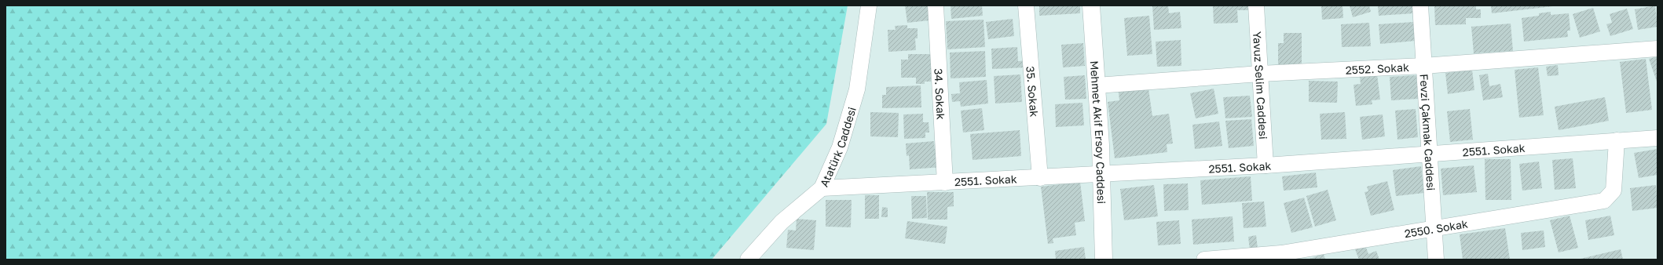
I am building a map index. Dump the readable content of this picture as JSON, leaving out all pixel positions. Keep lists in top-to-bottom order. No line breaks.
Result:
{"streets":{"street":["2552. Sokak","Yavuz Selim Caddesi","35. Sokak","34. Sokak","Mehmet Akif Ersoy Caddesi","Fevzi Çakmak Caddesi","Atatürk Caddesi","2551. Sokak","2550. Sokak"]},"crossings":[["2552. Sokak","Yavuz Selim Caddesi"],["2552. Sokak","Mehmet Akif Ersoy Caddesi"],["2552. Sokak","Fevzi Çakmak Caddesi"],["Yavuz Selim Caddesi","2551. Sokak"],["35. Sokak","2551. Sokak"],["34. Sokak","2551. Sokak"],["Mehmet Akif Ersoy Caddesi","2551. Sokak"],["Fevzi Çakmak Caddesi","2551. Sokak"],["Fevzi Çakmak Caddesi","2550. Sokak"],["Atatürk Caddesi","2551. Sokak"],["2551. Sokak","2550. Sokak"]]}
